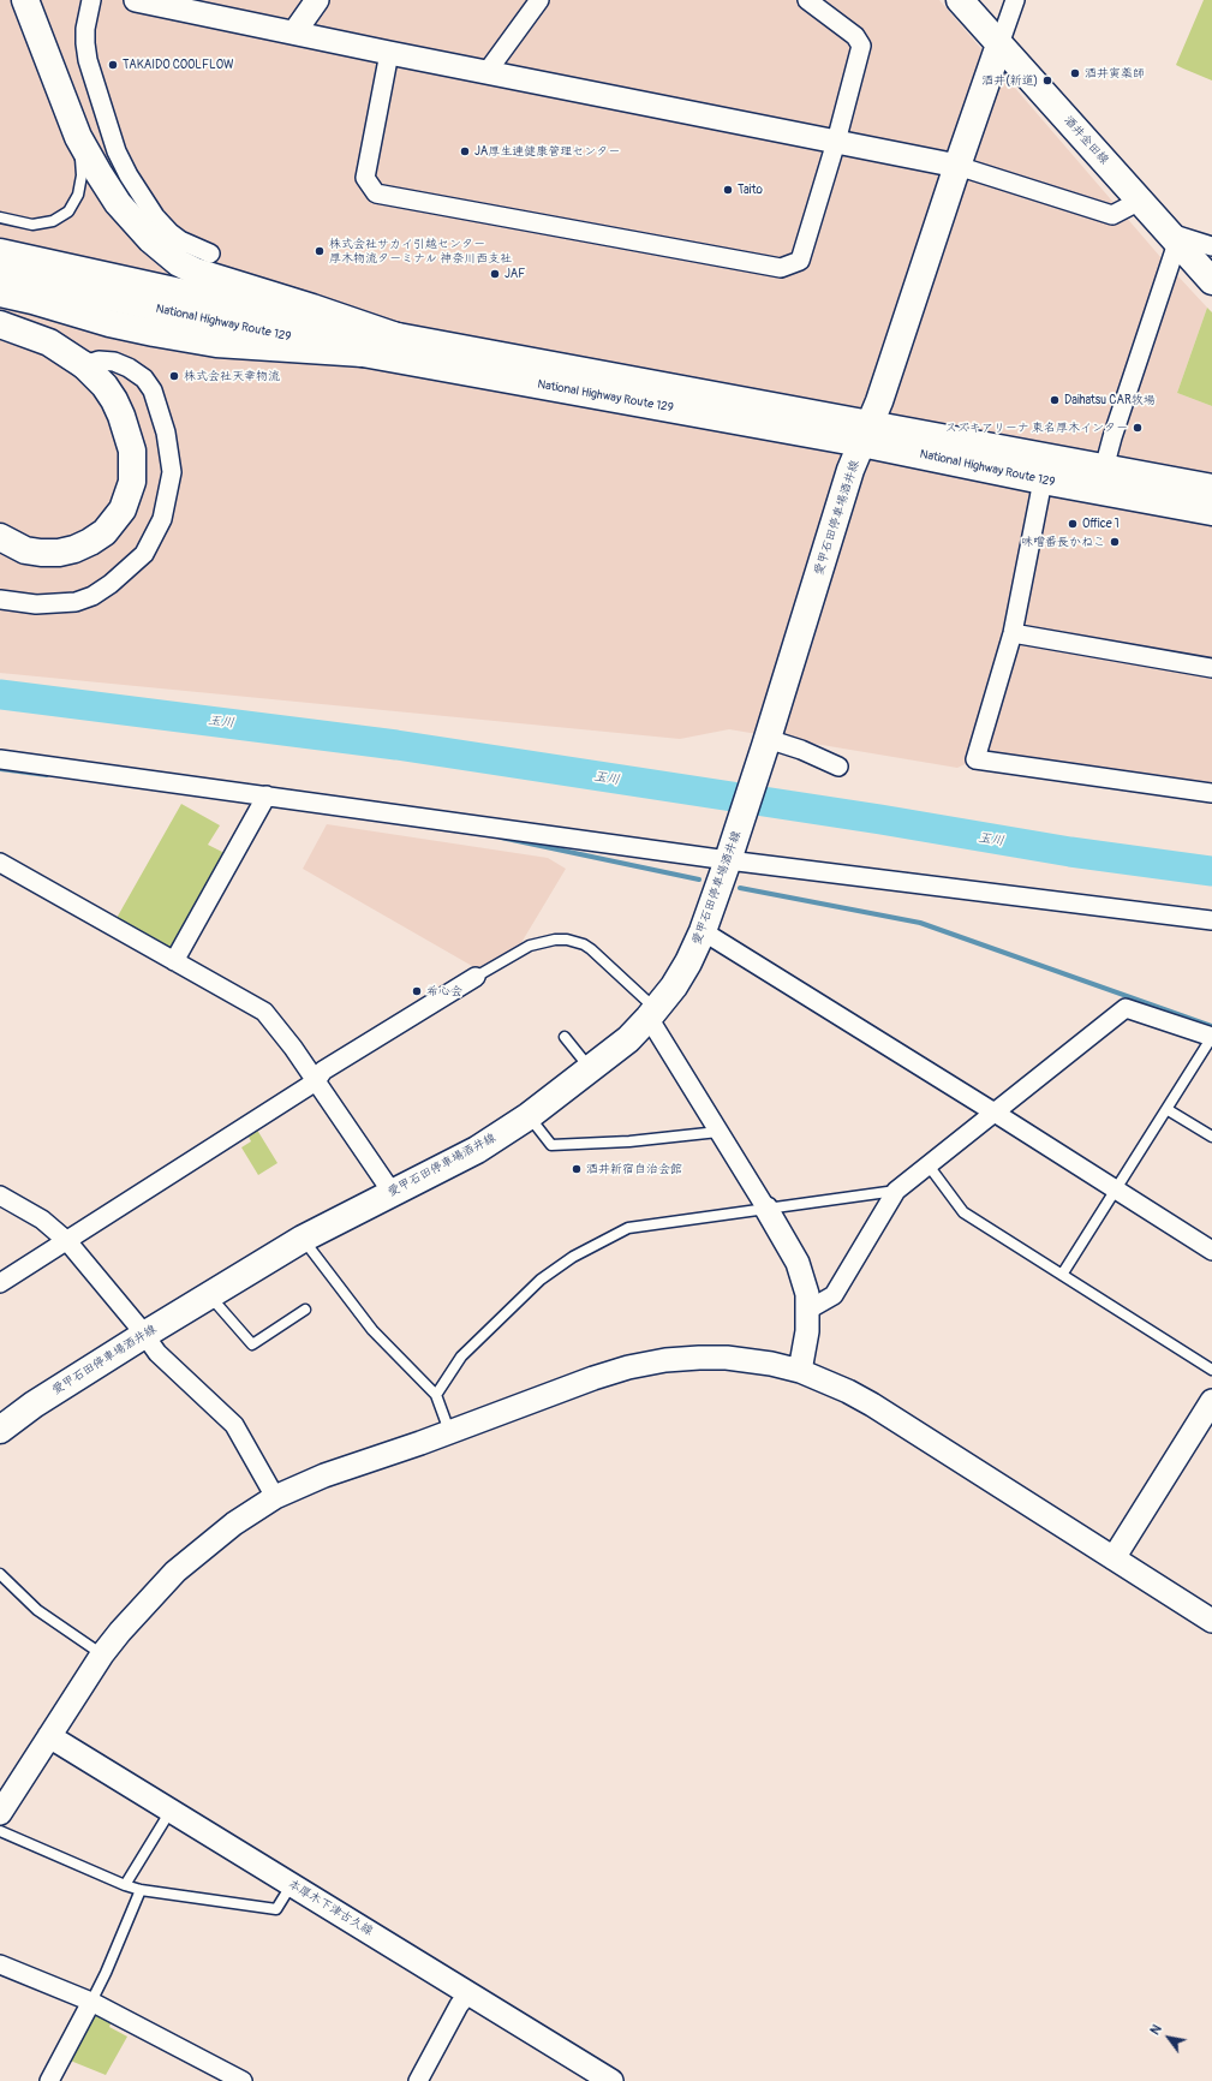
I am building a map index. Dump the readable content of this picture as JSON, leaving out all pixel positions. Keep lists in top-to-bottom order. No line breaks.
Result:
{"streets":{"main road":["酒井金田線","National Highway Route 129","愛甲石田停車場酒井線"],"street":["本厚木下津古久線"]},"crossings":[["酒井金田線","愛甲石田停車場酒井線"],["National Highway Route 129","愛甲石田停車場酒井線"]],"water":["玉川"],"places":["TAKAIDO COOLFLOW","酒井寅薬師","酒井(新道)","JA厚生連健康管理センター","Taito","株式会社サカイ引越センター 厚木物流ターミナル 神奈川西支社","JAF","株式会社天幸物流","Daihatsu CAR牧場","スズキアリーナ 東名厚木インター","Office 1","味噌番長かねこ","希心会","酒井新宿自治会館"],"north":"top left"}
